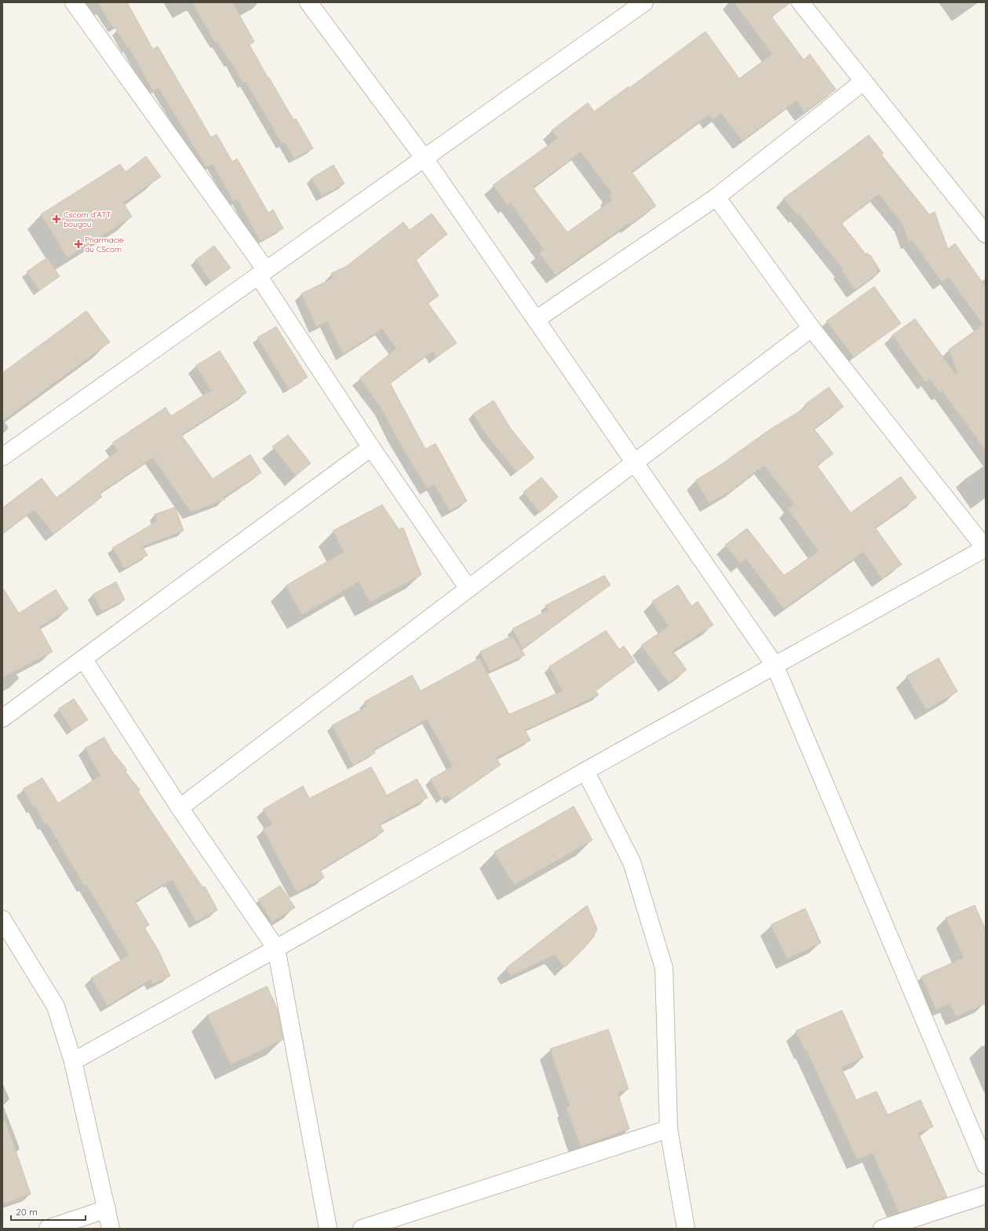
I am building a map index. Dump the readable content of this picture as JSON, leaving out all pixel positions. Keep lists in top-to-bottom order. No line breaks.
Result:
{"places":{"health":["Cscom d'ATT bougou","Pharmacie du CScom"]},"scale_bar":"20 m"}
